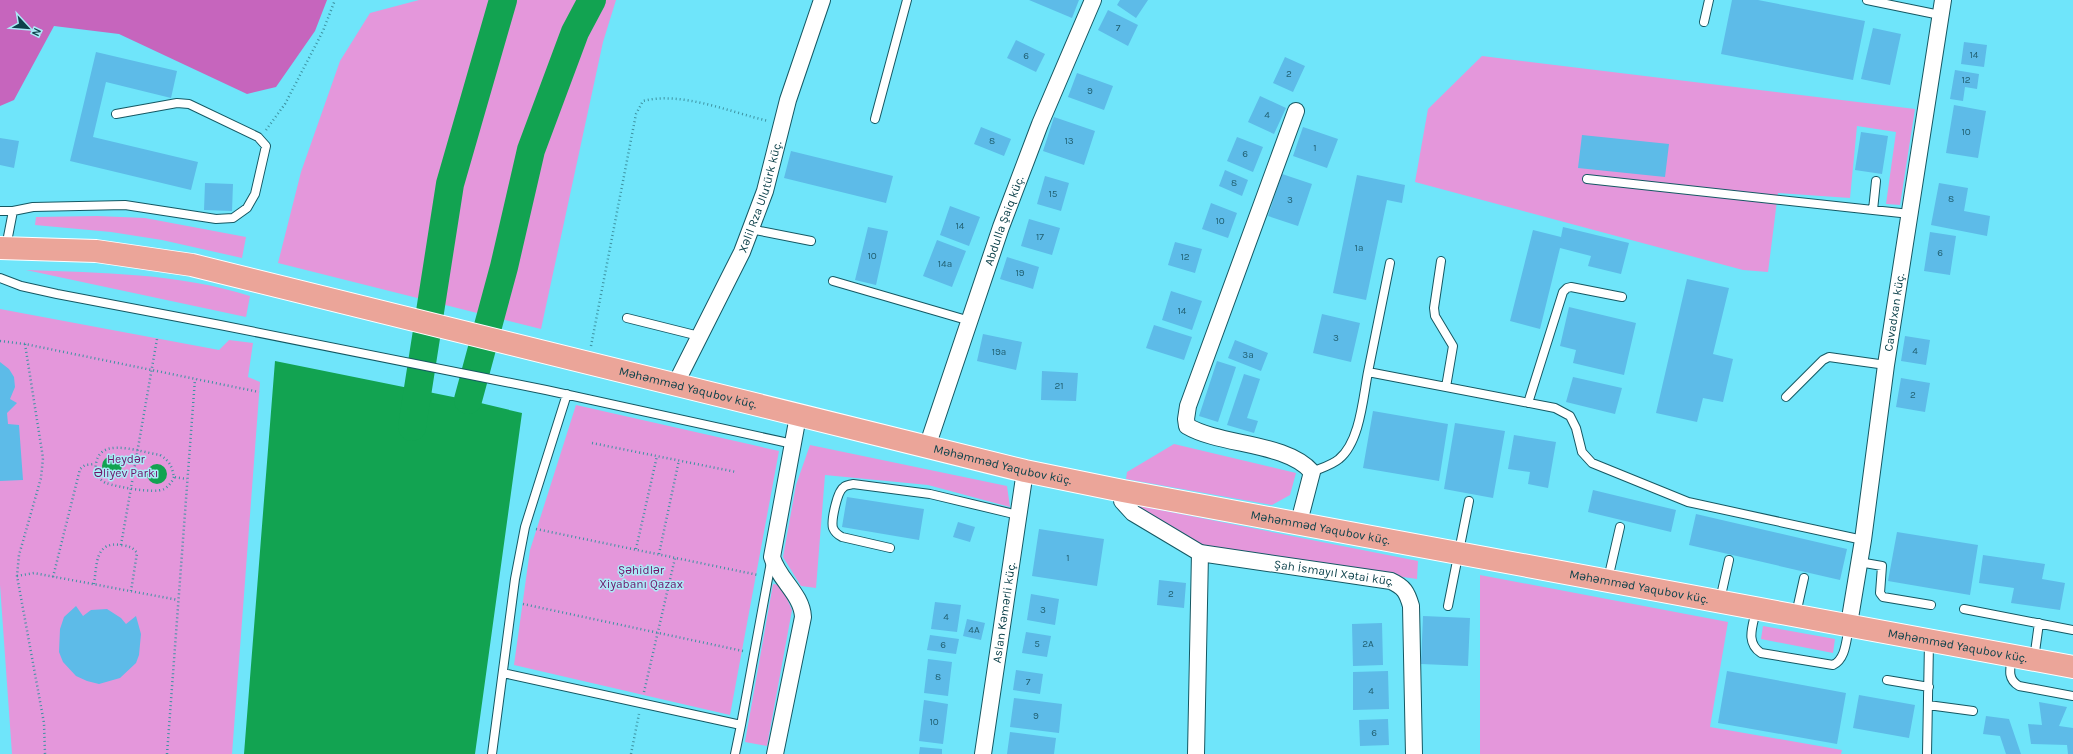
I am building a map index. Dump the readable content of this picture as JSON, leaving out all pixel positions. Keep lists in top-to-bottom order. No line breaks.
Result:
{"streets":{"main road":["Məhəmməd Yaqubov küç."],"street":["Xəlil Rza Ulutürk küç.","Abdulla Şaiq küç.","Cavadxan küç.","Şah İsmayıl Xətai küç.","Aslan Kəmərli küç."]},"crossings":[["Xəlil Rza Ulutürk küç.","Məhəmməd Yaqubov küç."],["Abdulla Şaiq küç.","Məhəmməd Yaqubov küç."],["Cavadxan küç.","Məhəmməd Yaqubov küç."],["Məhəmməd Yaqubov küç.","Şah İsmayıl Xətai küç."],["Məhəmməd Yaqubov küç.","Aslan Kəmərli küç."]],"parks":["Heydər Əliyev Parkı","Şəhidlər Xiyabanı Qazax"],"house_numbers":["7","14","6","2","12","9","4","10","8","13","1","6","8","15","8","3","10","14","17","1a","6","10","12","14a","19","14","3","4","19a","3a","21","2","1","2","3","4","4A","5","2A","6","8","7","4","9","10","6"],"north":"bottom right"}
